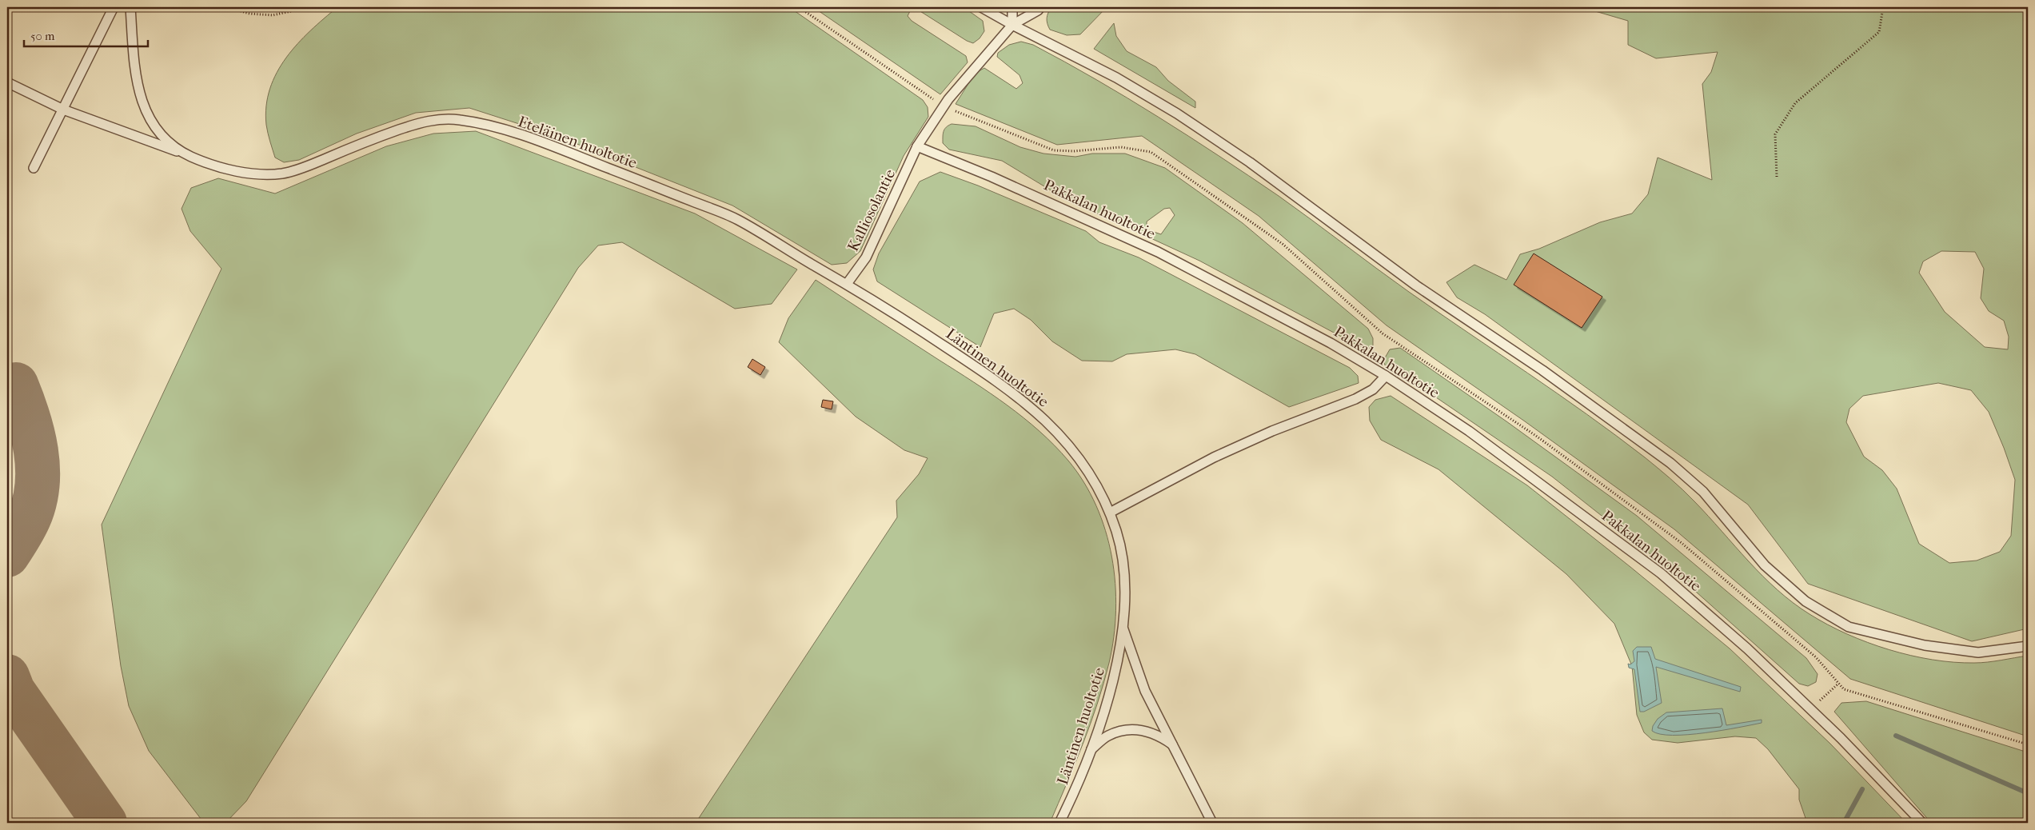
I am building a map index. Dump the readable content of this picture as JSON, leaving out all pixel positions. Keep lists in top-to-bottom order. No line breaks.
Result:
{"streets":{"lane":["Eteläinen huoltotie","Pakkalan huoltotie","Kalliosolantie","Läntinen huoltotie"]},"crossings":[["Eteläinen huoltotie","Kalliosolantie"],["Eteläinen huoltotie","Läntinen huoltotie"],["Pakkalan huoltotie","Kalliosolantie"],["Kalliosolantie","Läntinen huoltotie"]],"scale_bar":"50 m"}
